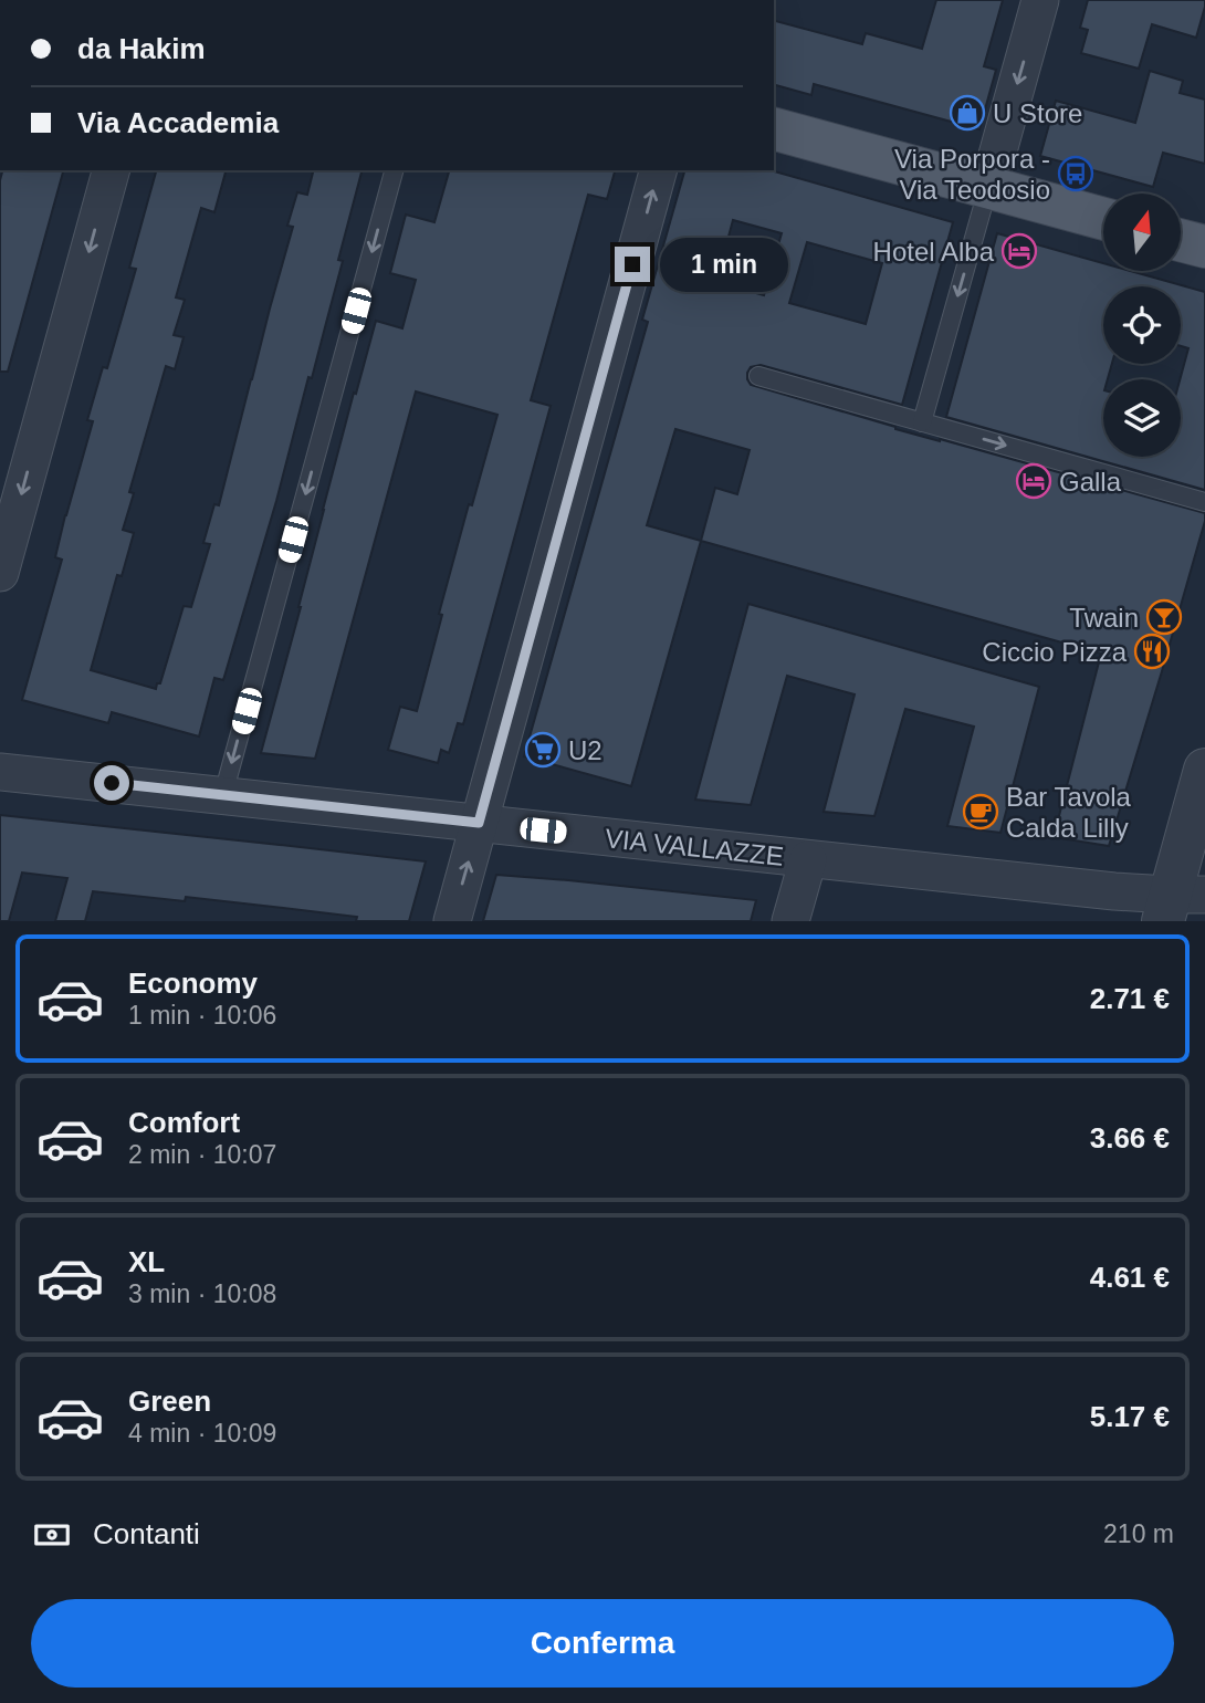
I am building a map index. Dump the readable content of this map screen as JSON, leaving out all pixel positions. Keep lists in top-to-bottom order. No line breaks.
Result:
{"streets":{"street":["VIA VALLAZZE"]},"places":{"shop":["U Store"],"bus stop":["Via Porpora - Via Teodosio"],"hotel":["Hotel Alba","Galla"],"bar":["Twain"],"restaurant":["Ciccio Pizza"],"supermarket":["U2"],"cafe":["Bar Tavola Calda Lilly"]},"north":"top","page":{"banner":["da Hakim","Via Accademia"],"bubble":"1 min","list":[{"name":"Economy","note":"1 min · 10:06","value":"2.71 €"},{"name":"Comfort","note":"2 min · 10:07","value":"3.66 €"},{"name":"XL","note":"3 min · 10:08","value":"4.61 €"},{"name":"Green","note":"4 min · 10:09","value":"5.17 €"}],"pay":["Contanti","210 m"],"buttons":"Conferma"}}
